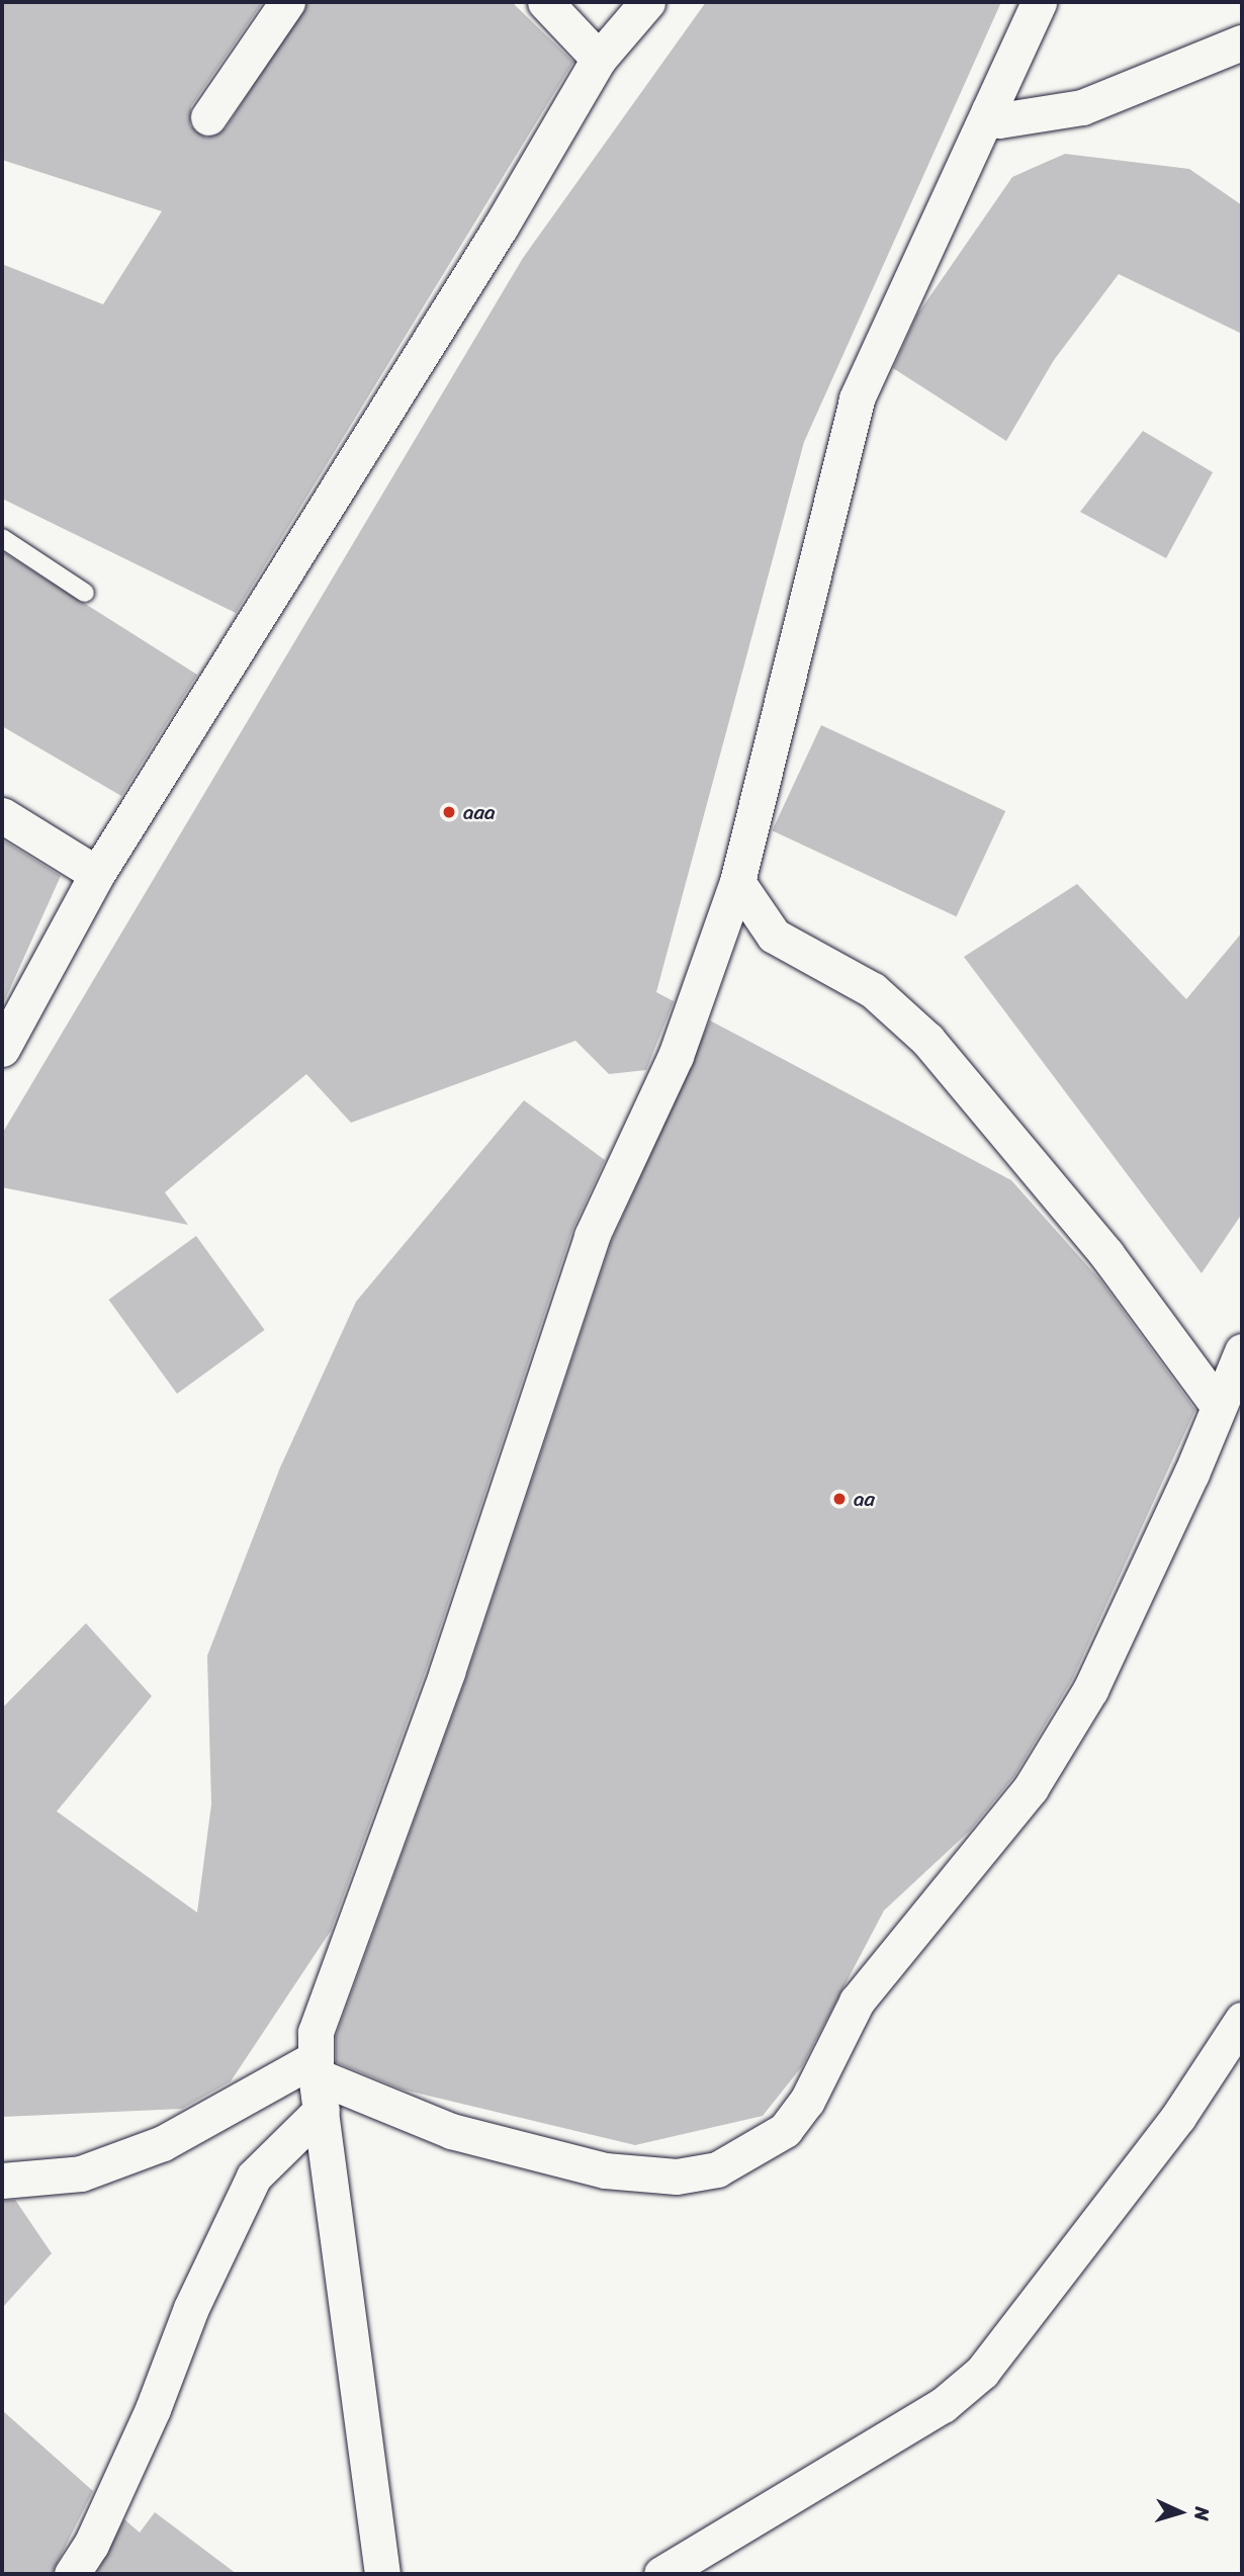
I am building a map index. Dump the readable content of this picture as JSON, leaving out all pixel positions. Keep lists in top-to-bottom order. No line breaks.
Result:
{"places":["aaa","aa"],"north":"right"}
